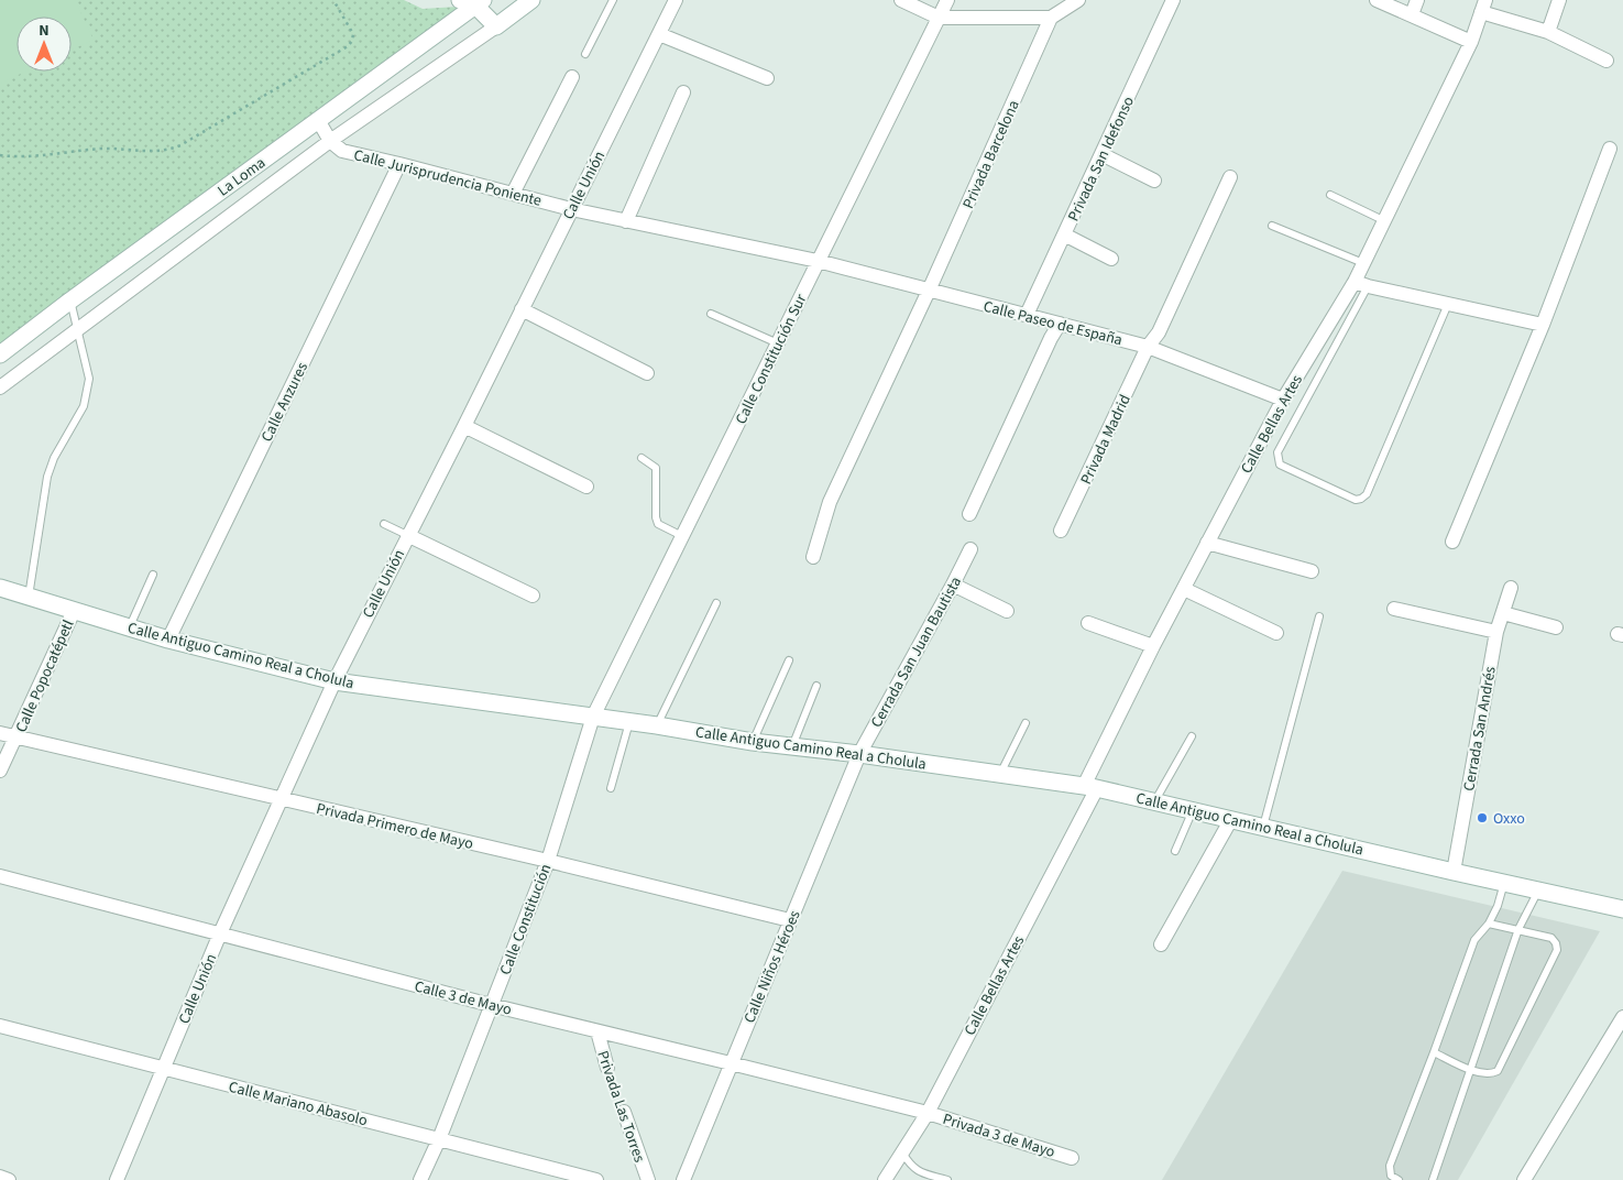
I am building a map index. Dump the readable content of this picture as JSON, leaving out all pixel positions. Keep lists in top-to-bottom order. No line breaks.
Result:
{"streets":{"main road":["La Loma","Calle Antiguo Camino Real a Cholula"],"street":["Privada Barcelona","Privada San Idefonso","Calle Jurisprudencia Poniente","Calle Unión","Calle Paseo de España","Calle Constitución Sur","Calle Anzures","Calle Bellas Artes","Privada Madrid","Cerrada San Juan Bautista","Calle Popocatépetl","Cerrada San Andrés","Privada Primero de Mayo","Calle Constitución","Calle Niños Héroes","Calle 3 de Mayo","Calle Mariano Abasolo","Privada Las Torres","Privada 3 de Mayo"]},"crossings":[["Privada Barcelona","Calle Paseo de España"],["Privada San Idefonso","Calle Paseo de España"],["Calle Jurisprudencia Poniente","Calle Unión"],["Calle Jurisprudencia Poniente","Calle Paseo de España"],["Calle Jurisprudencia Poniente","Calle Constitución Sur"],["Calle Jurisprudencia Poniente","Calle Anzures"],["Calle Unión","Calle Antiguo Camino Real a Cholula"],["Calle Unión","Privada Primero de Mayo"],["Calle Unión","Calle 3 de Mayo"],["Calle Unión","Calle Mariano Abasolo"],["Calle Paseo de España","Calle Constitución Sur"],["Calle Paseo de España","Calle Bellas Artes"],["Calle Paseo de España","Privada Madrid"],["Calle Constitución Sur","Calle Antiguo Camino Real a Cholula"],["Calle Constitución Sur","Calle Constitución"],["Calle Anzures","Calle Antiguo Camino Real a Cholula"],["Calle Bellas Artes","Calle Antiguo Camino Real a Cholula"],["Calle Bellas Artes","Calle 3 de Mayo"],["Calle Bellas Artes","Privada 3 de Mayo"],["Cerrada San Juan Bautista","Calle Antiguo Camino Real a Cholula"],["Cerrada San Juan Bautista","Calle Niños Héroes"],["Calle Antiguo Camino Real a Cholula","Calle Popocatépetl"],["Calle Antiguo Camino Real a Cholula","Cerrada San Andrés"],["Calle Antiguo Camino Real a Cholula","Calle Constitución"],["Calle Antiguo Camino Real a Cholula","Calle Niños Héroes"],["Calle Popocatépetl","Privada Primero de Mayo"],["Privada Primero de Mayo","Calle Constitución"],["Privada Primero de Mayo","Calle Niños Héroes"],["Calle Constitución","Calle 3 de Mayo"],["Calle Constitución","Calle Mariano Abasolo"],["Calle Niños Héroes","Calle 3 de Mayo"],["Calle 3 de Mayo","Privada Las Torres"],["Calle 3 de Mayo","Privada 3 de Mayo"]],"places":["Oxxo"],"north":"top"}
